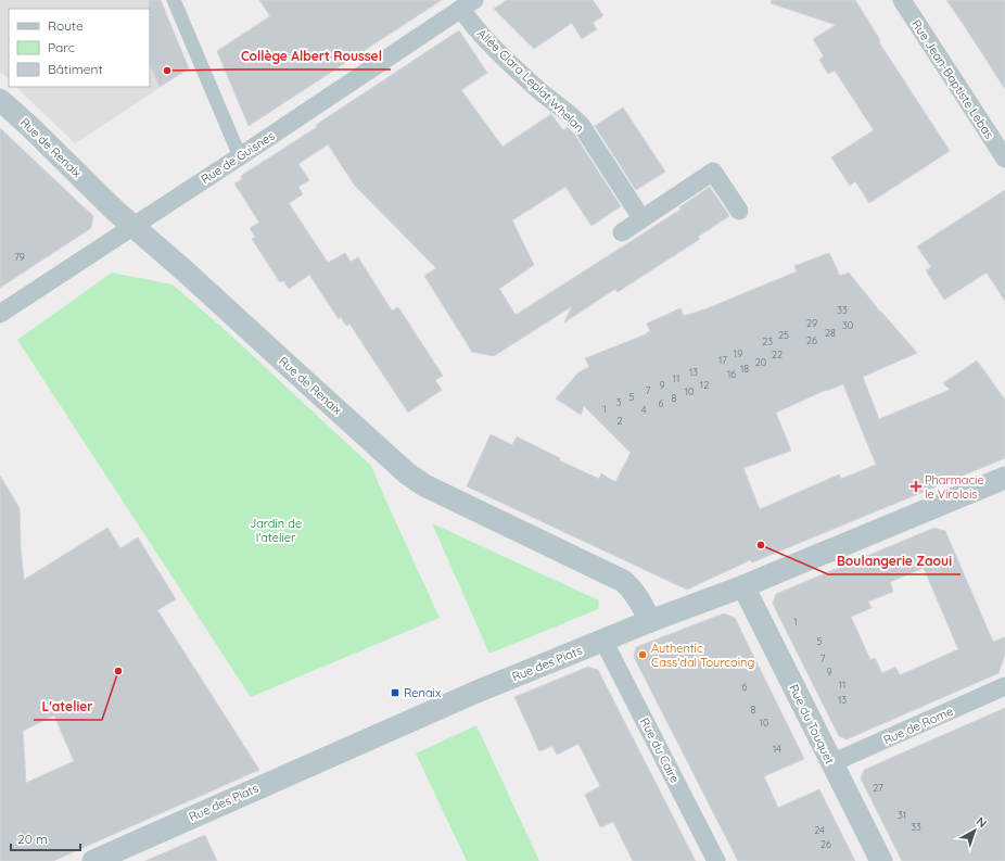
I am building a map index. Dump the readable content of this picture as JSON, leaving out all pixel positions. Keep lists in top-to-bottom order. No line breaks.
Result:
{"streets":{"street":["Rue Jean-Baptiste Lebas","Allée Clara Leplat Whelan","Rue de Renaix","Rue de Guisnes","Rue des Piats","Rue du Touquet","Rue de Rome","Rue du Caire"]},"crossings":[["Allée Clara Leplat Whelan","Rue de Guisnes"],["Rue de Renaix","Rue de Guisnes"],["Rue de Renaix","Rue des Piats"],["Rue des Piats","Rue du Touquet"],["Rue des Piats","Rue du Caire"],["Rue du Touquet","Rue de Rome"]],"parks":["Jardin de l'atelier"],"places":{"other":["Collège Albert Roussel","Boulangerie Zaoui","Authentic Cass'dal Tourcoing","L'atelier"],"health":["Pharmacie le Virolois"],"transit":["Renaix"]},"house_numbers":["79","33","29","30","28","25","26","23","19","22","17","20","18","13","16","11","9","12","7","10","5","8","3","6","1","4","2","1","5","7","9","11","6","13","8","10","14","27","31","33","24","26"],"legend":["Route","Parc","Bâtiment"],"scale_bar":"20 m","north":"top right"}
